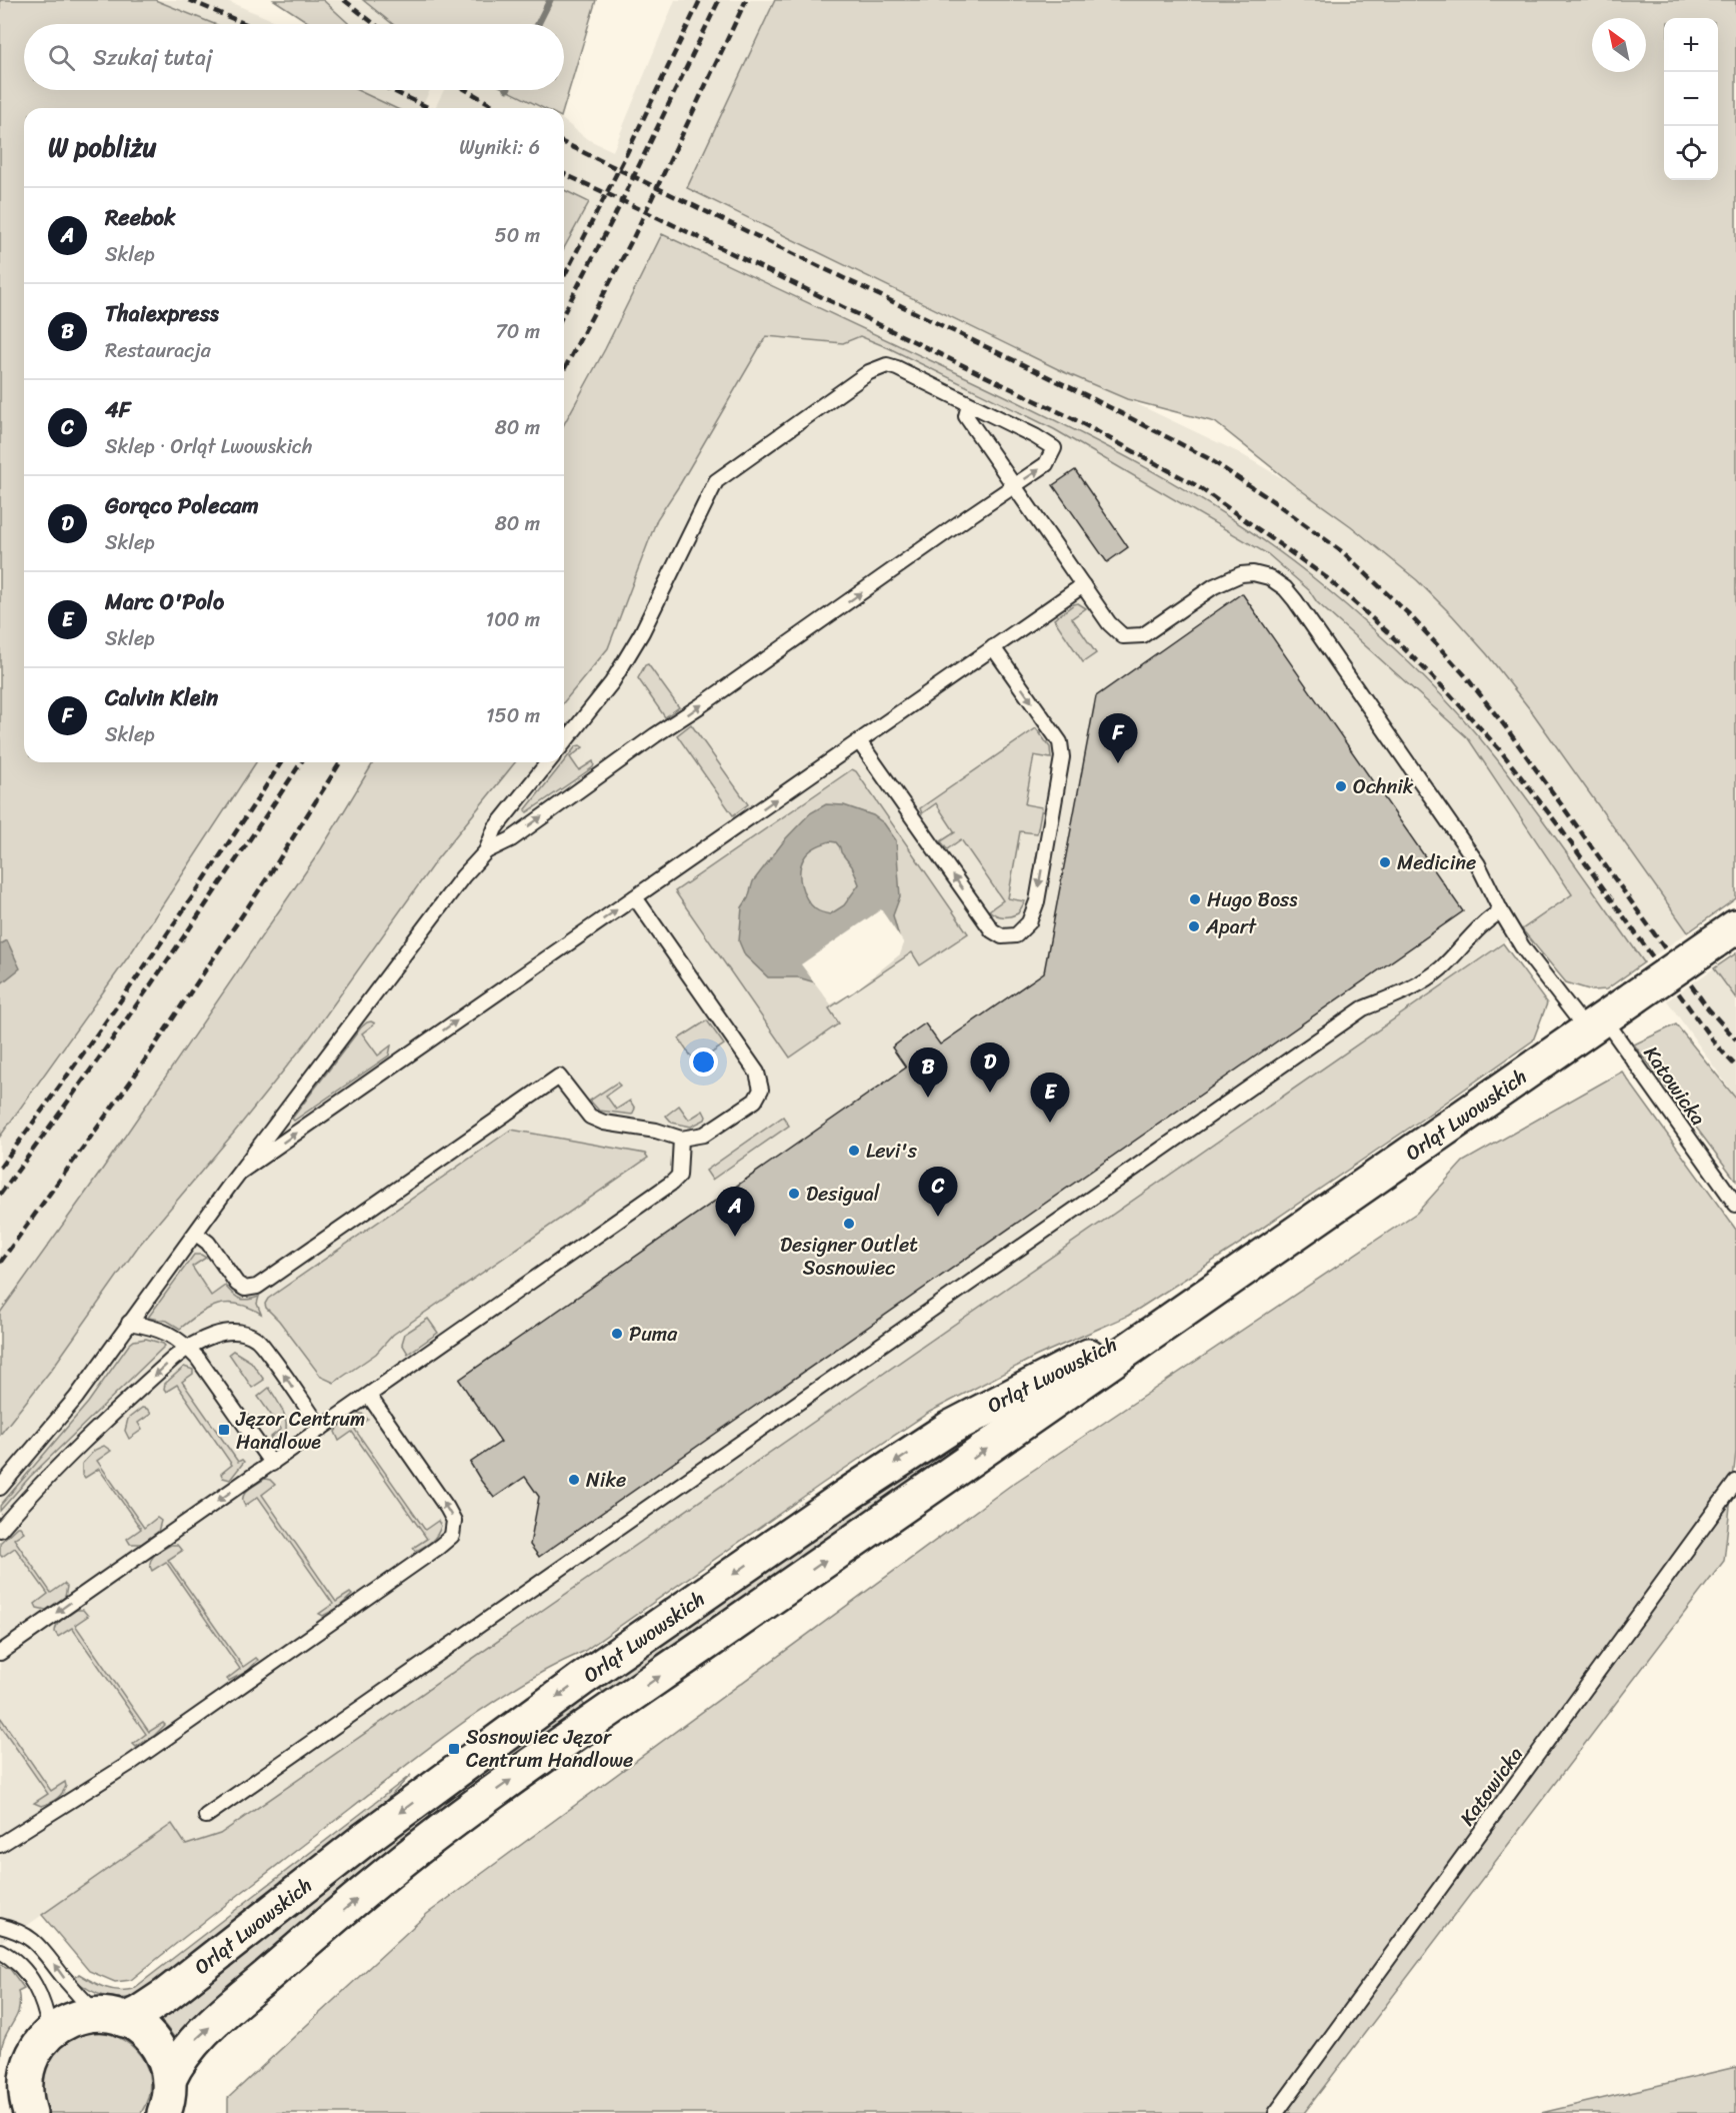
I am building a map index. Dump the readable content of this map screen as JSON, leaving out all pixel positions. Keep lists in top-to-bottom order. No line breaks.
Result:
{"streets":{"main road":["Orląt Lwowskich"],"lane":["Katowicka"]},"crossings":[["Katowicka","Orląt Lwowskich"]],"places":{"other":["Ochnik","Medicine","Hugo Boss","Apart","Levi's","Desigual","Designer Outlet Sosnowiec","Puma","Nike"],"transit":["Jęzor Centrum Handlowe","Sosnowiec Jęzor Centrum Handlowe"]},"north":"top left","page":{"map_buttons":["+","−"],"search":"Szukaj tutaj","heading":["W pobliżu","Wyniki: 6"],"list":[{"mark":"A","name":"Reebok","note":"Sklep","value":"50 m"},{"mark":"B","name":"Thaiexpress","note":"Restauracja","value":"70 m"},{"mark":"C","name":"4F","note":"Sklep · Orląt Lwowskich","value":"80 m"},{"mark":"D","name":"Gorąco Polecam","note":"Sklep","value":"80 m"},{"mark":"E","name":"Marc O'Polo","note":"Sklep","value":"100 m"},{"mark":"F","name":"Calvin Klein","note":"Sklep","value":"150 m"}],"pins":["F","D","B","E","C","A"]}}
